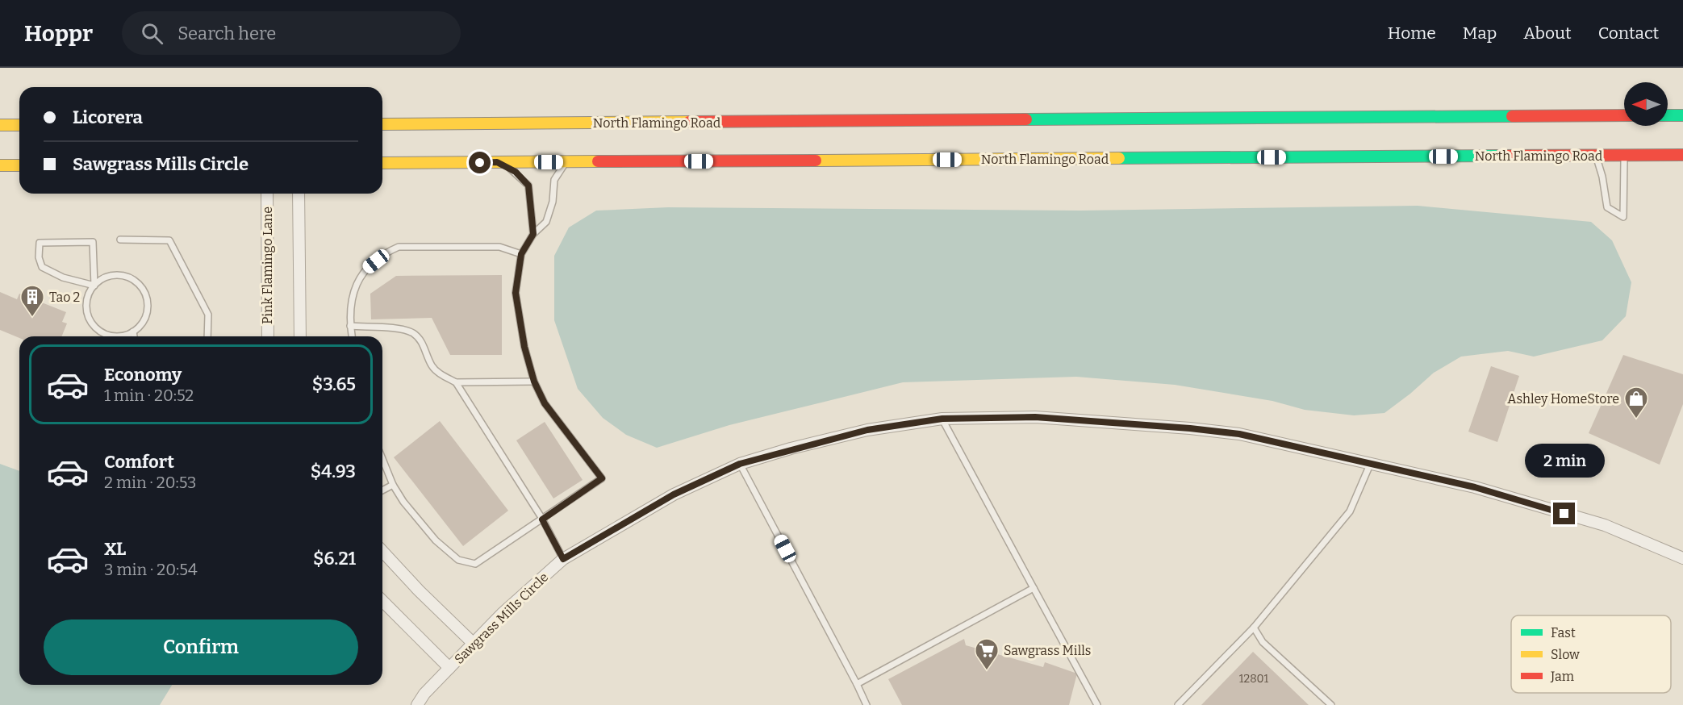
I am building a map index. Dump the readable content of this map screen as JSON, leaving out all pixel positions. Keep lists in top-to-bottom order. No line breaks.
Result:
{"streets":{"highway":["North Flamingo Road"],"street":["Pink Flamingo Lane","Sawgrass Mills Circle"]},"places":{"building":["Tao 2"],"shop":["Ashley HomeStore"],"supermarket":["Sawgrass Mills"]},"house_numbers":["12801"],"legend":["Fast","Slow","Jam"],"north":"left","page":{"header":"Hoppr","search":"Search here","nav":["Home","Map","About","Contact"],"banner":["Licorera","Sawgrass Mills Circle"],"list":[{"name":"Economy","note":"1 min · 20:52","value":"$3.65"},{"name":"Comfort","note":"2 min · 20:53","value":"$4.93"},{"name":"XL","note":"3 min · 20:54","value":"$6.21"}],"bubble":"2 min","buttons":"Confirm"}}
